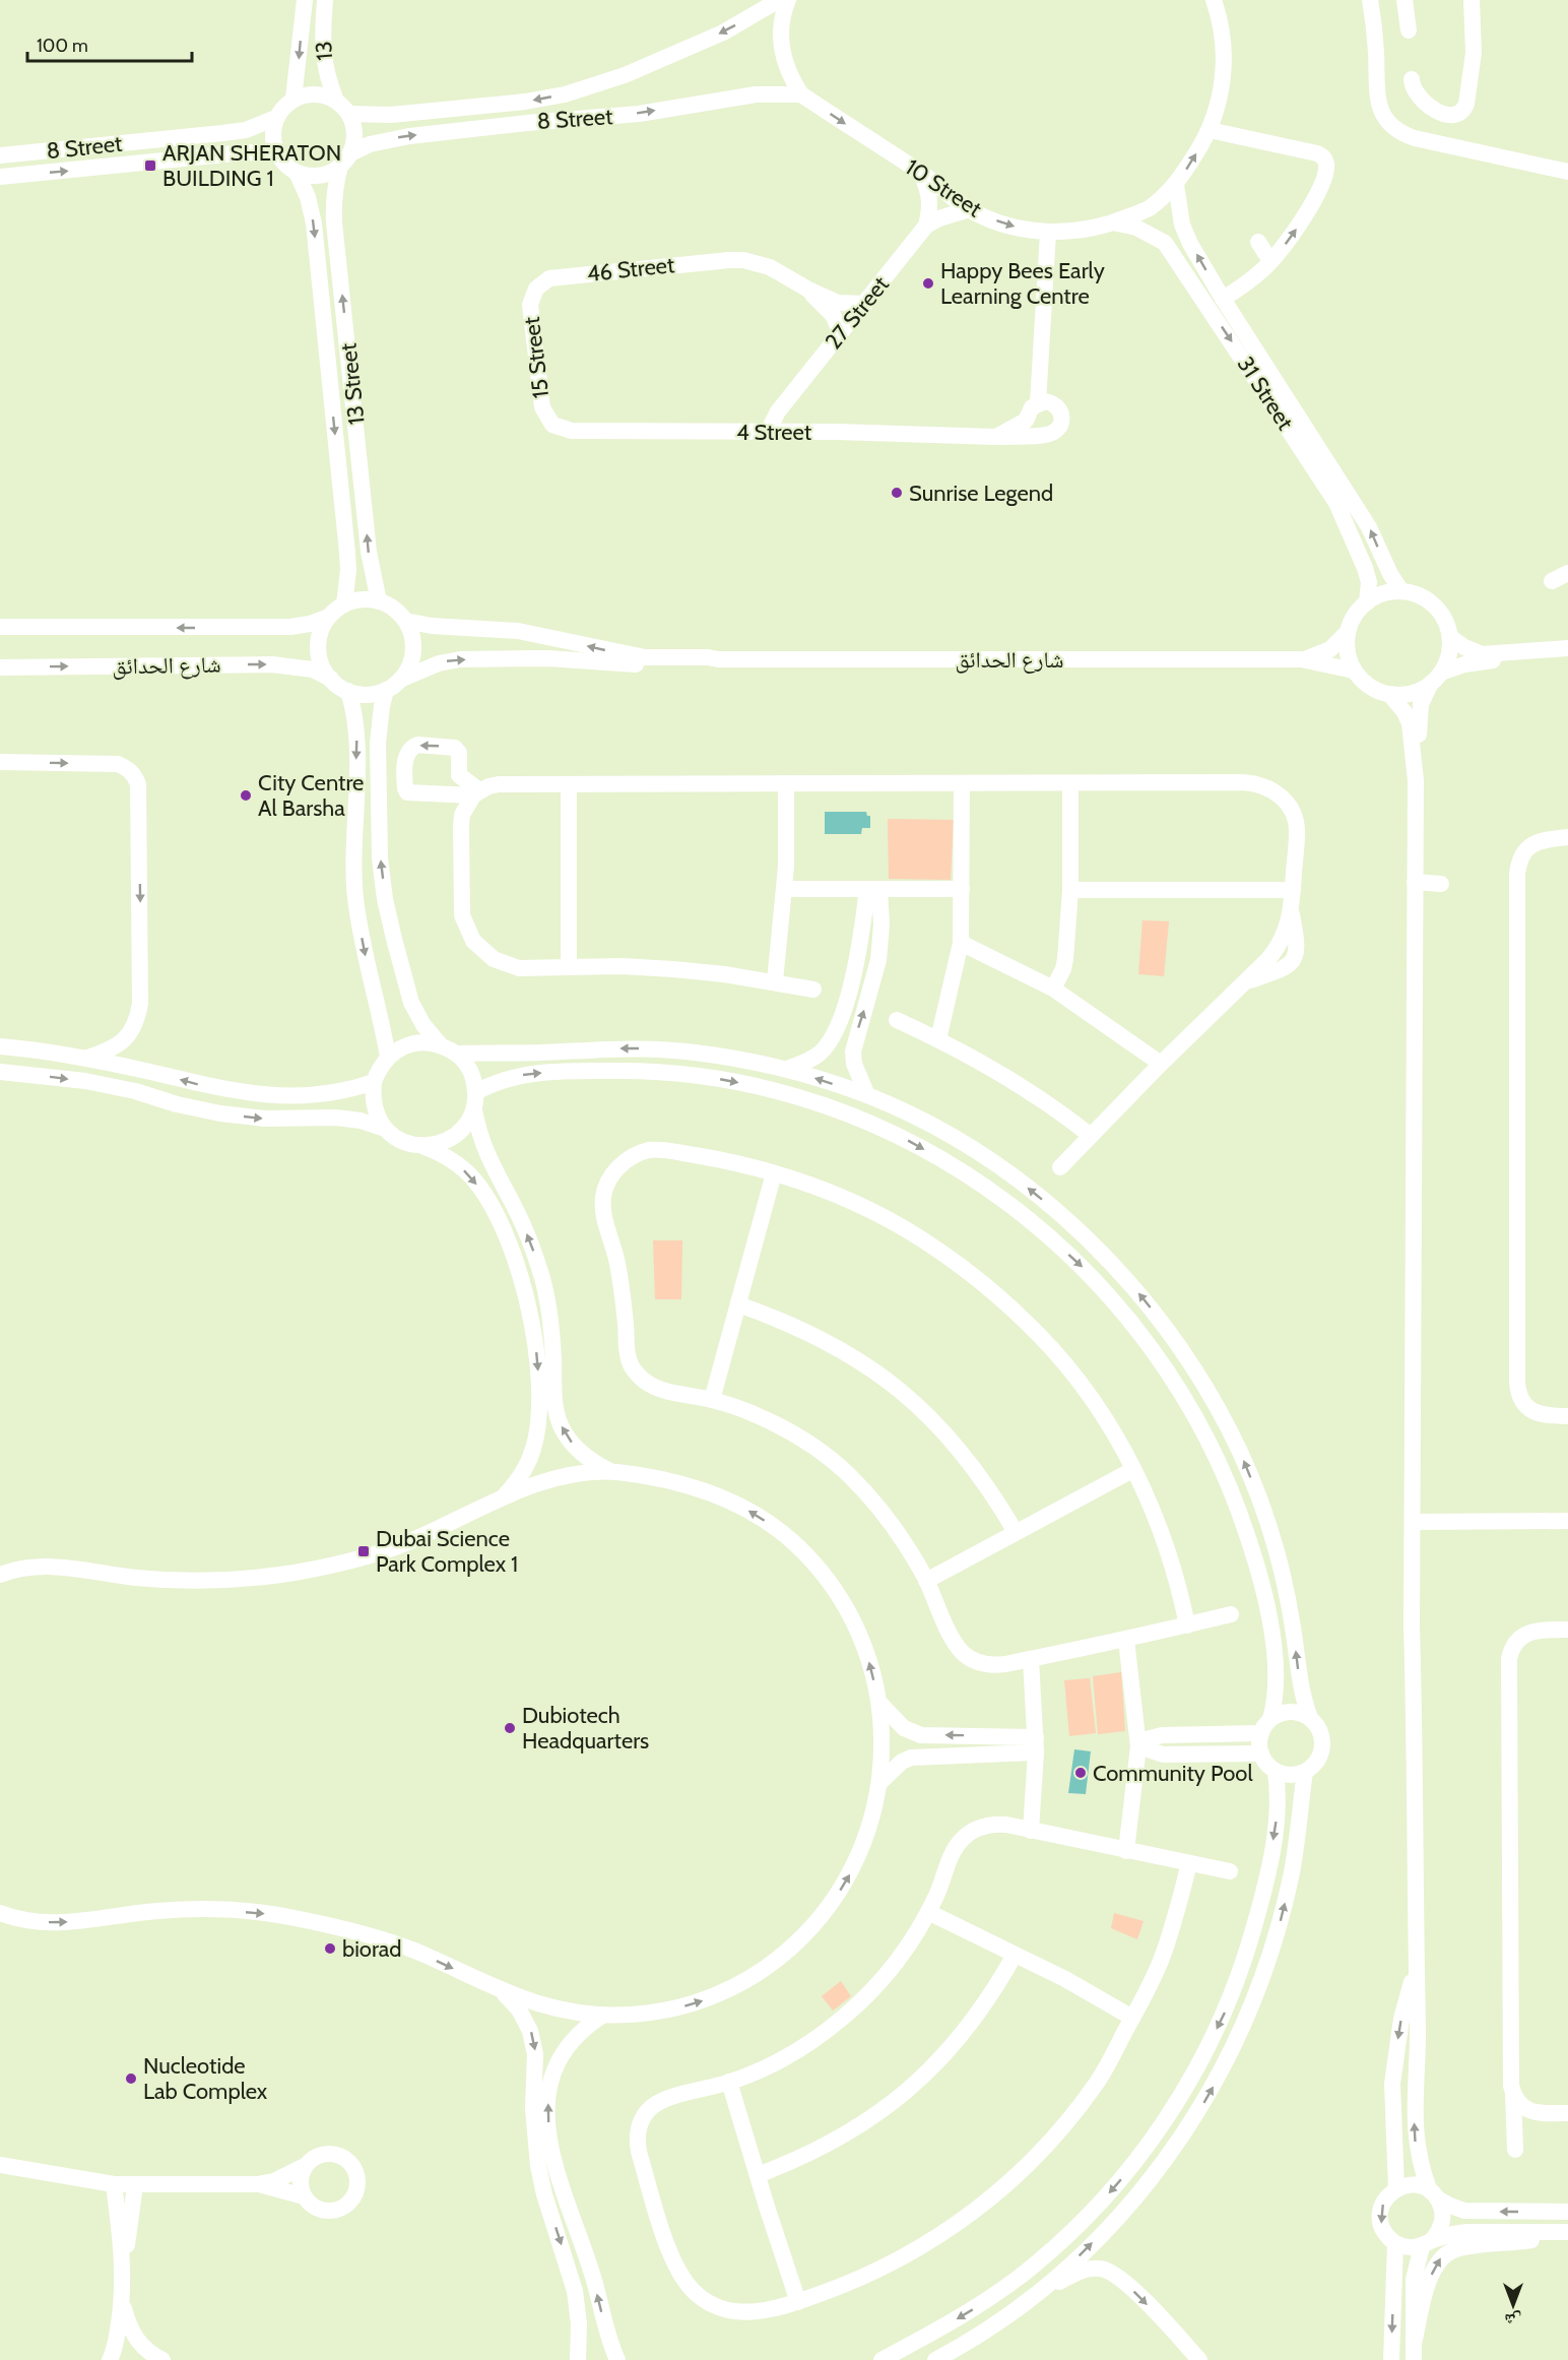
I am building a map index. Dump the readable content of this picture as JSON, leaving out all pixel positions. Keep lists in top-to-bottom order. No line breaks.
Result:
{"streets":{"street":["13","8 Street","10 Street","46 Street","27 Street","15 Street","13 Street","31 Street","4 Street","شارع الحدائق"]},"crossings":[["13","8 Street"],["13","13 Street"],["8 Street","10 Street"],["8 Street","13 Street"],["10 Street","27 Street"],["10 Street","31 Street"],["46 Street","27 Street"],["46 Street","15 Street"],["27 Street","4 Street"],["15 Street","4 Street"],["13 Street","شارع الحدائق"]],"places":{"transit":["ARJAN SHERATON BUILDING 1","Dubai Science Park Complex 1"],"other":["Happy Bees Early Learning Centre","Sunrise Legend","City Centre Al Barsha","Dubiotech Headquarters","Community Pool","biorad","Nucleotide Lab Complex"]},"scale_bar":"100 m","north":"bottom"}
